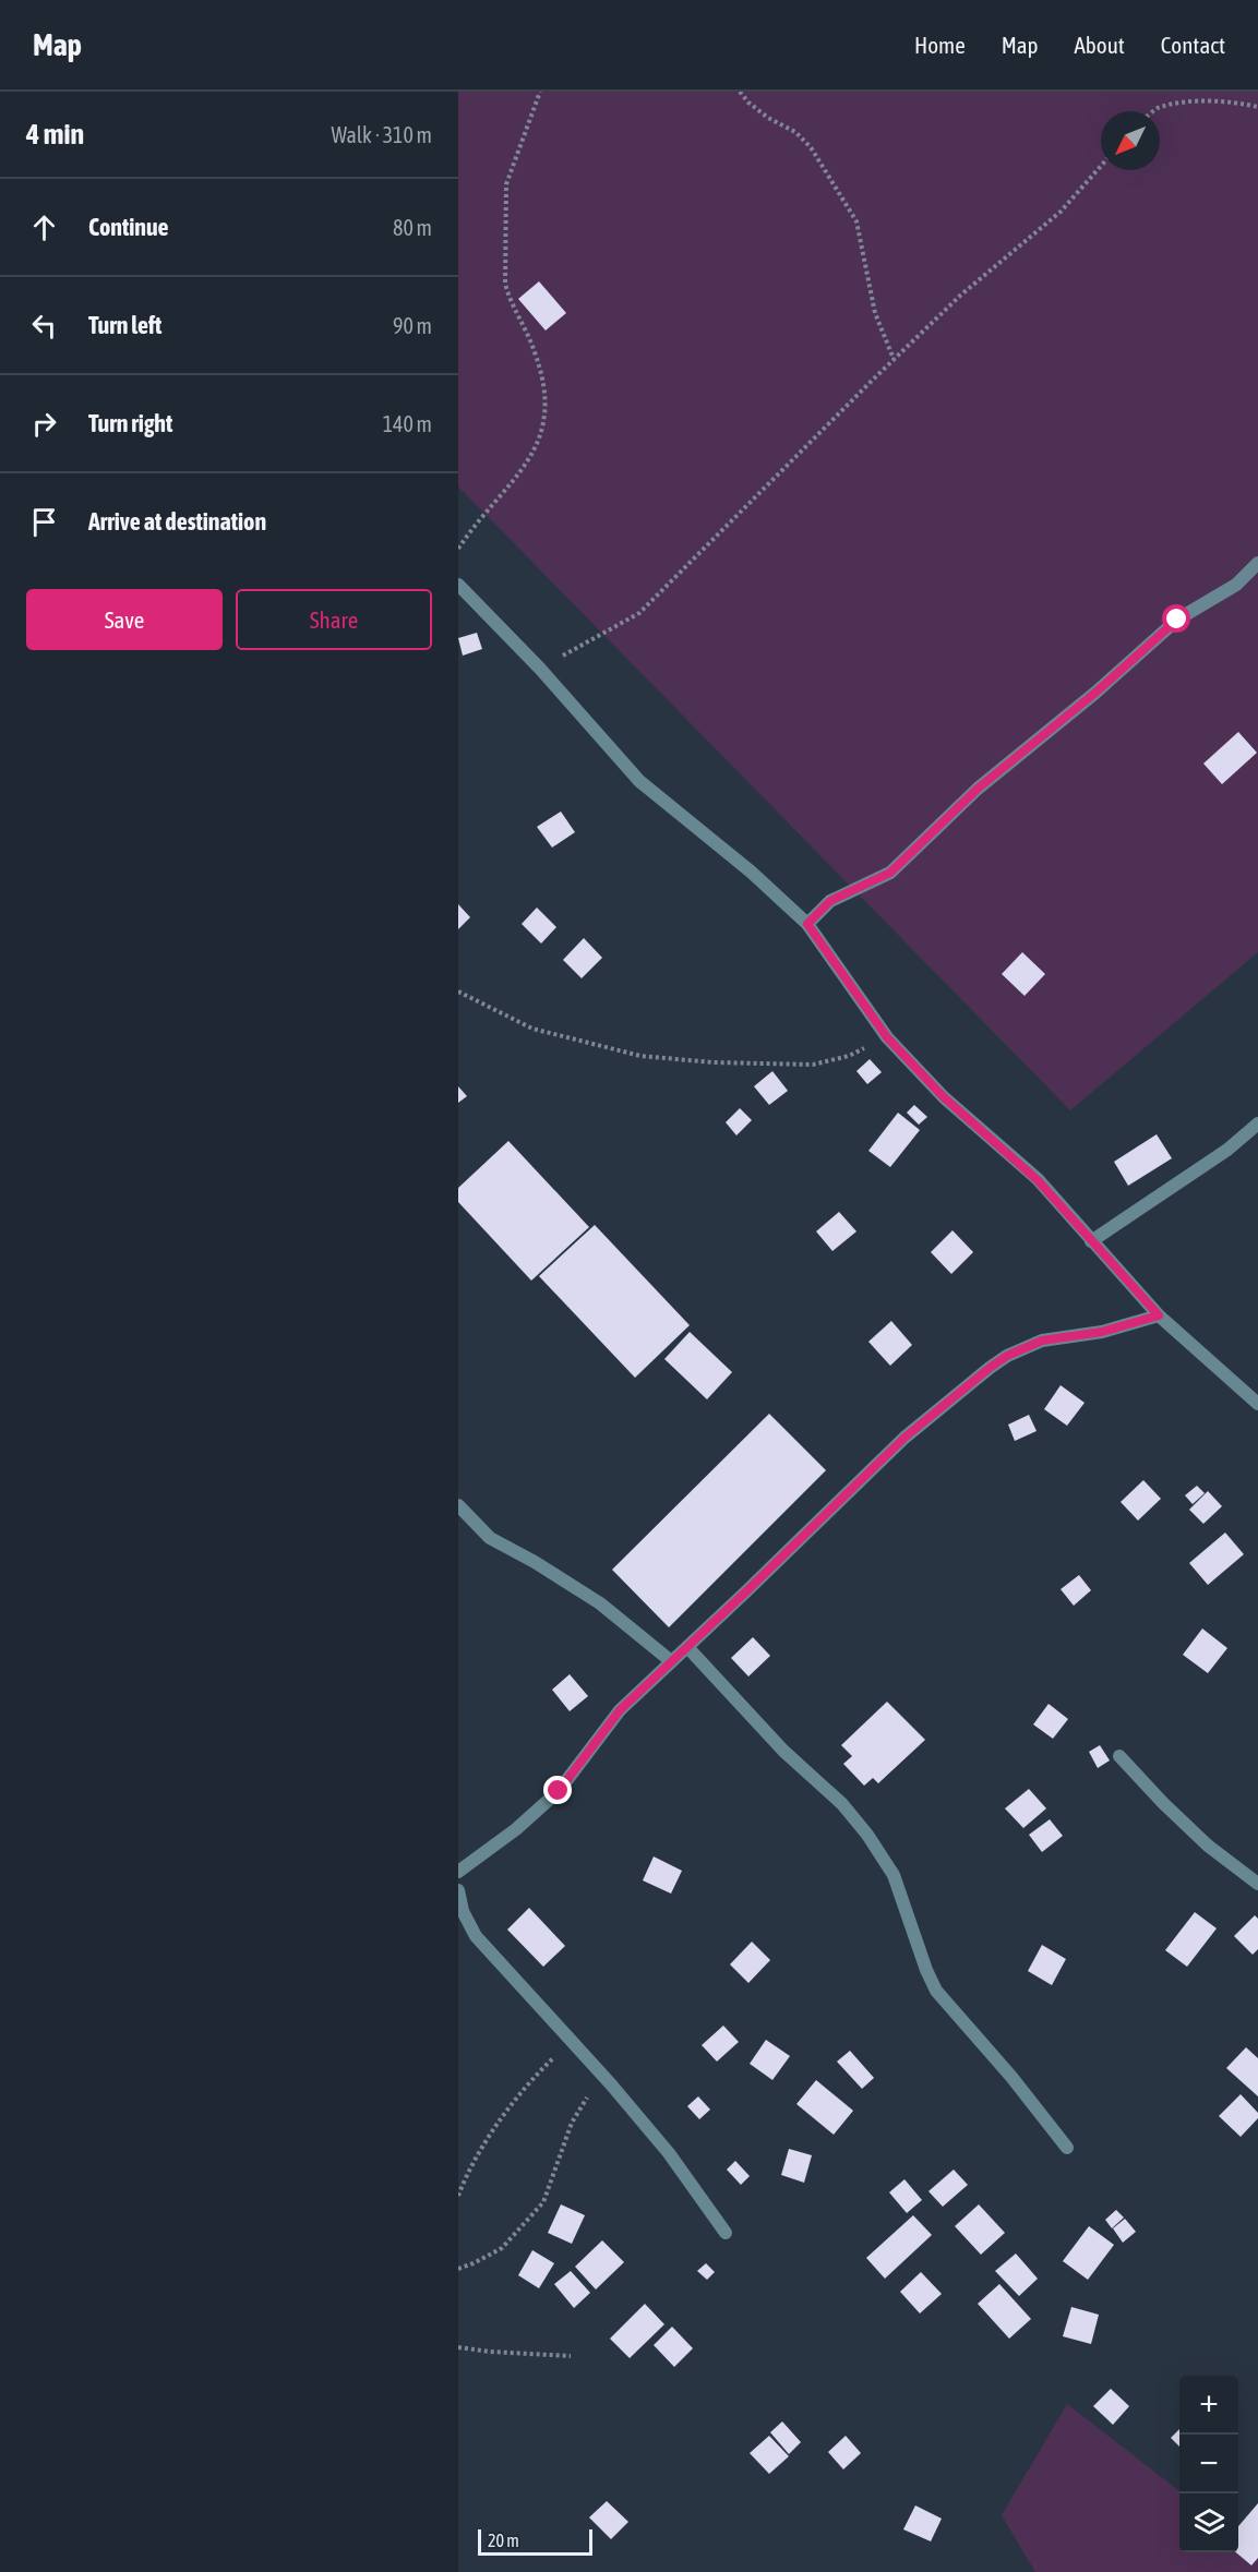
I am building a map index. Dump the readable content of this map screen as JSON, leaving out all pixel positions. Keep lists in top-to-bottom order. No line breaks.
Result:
{"scale_bar":"20 m","north":"bottom left","page":{"header":"Map","nav":["Home","Map","About","Contact"],"heading":["4 min","Walk · 310 m"],"list":[["Continue","80 m"],["Turn left","90 m"],["Turn right","140 m"],"Arrive at destination"],"buttons":["Save","Share"],"map_buttons":["+","−"],"scale":"20 m"}}
